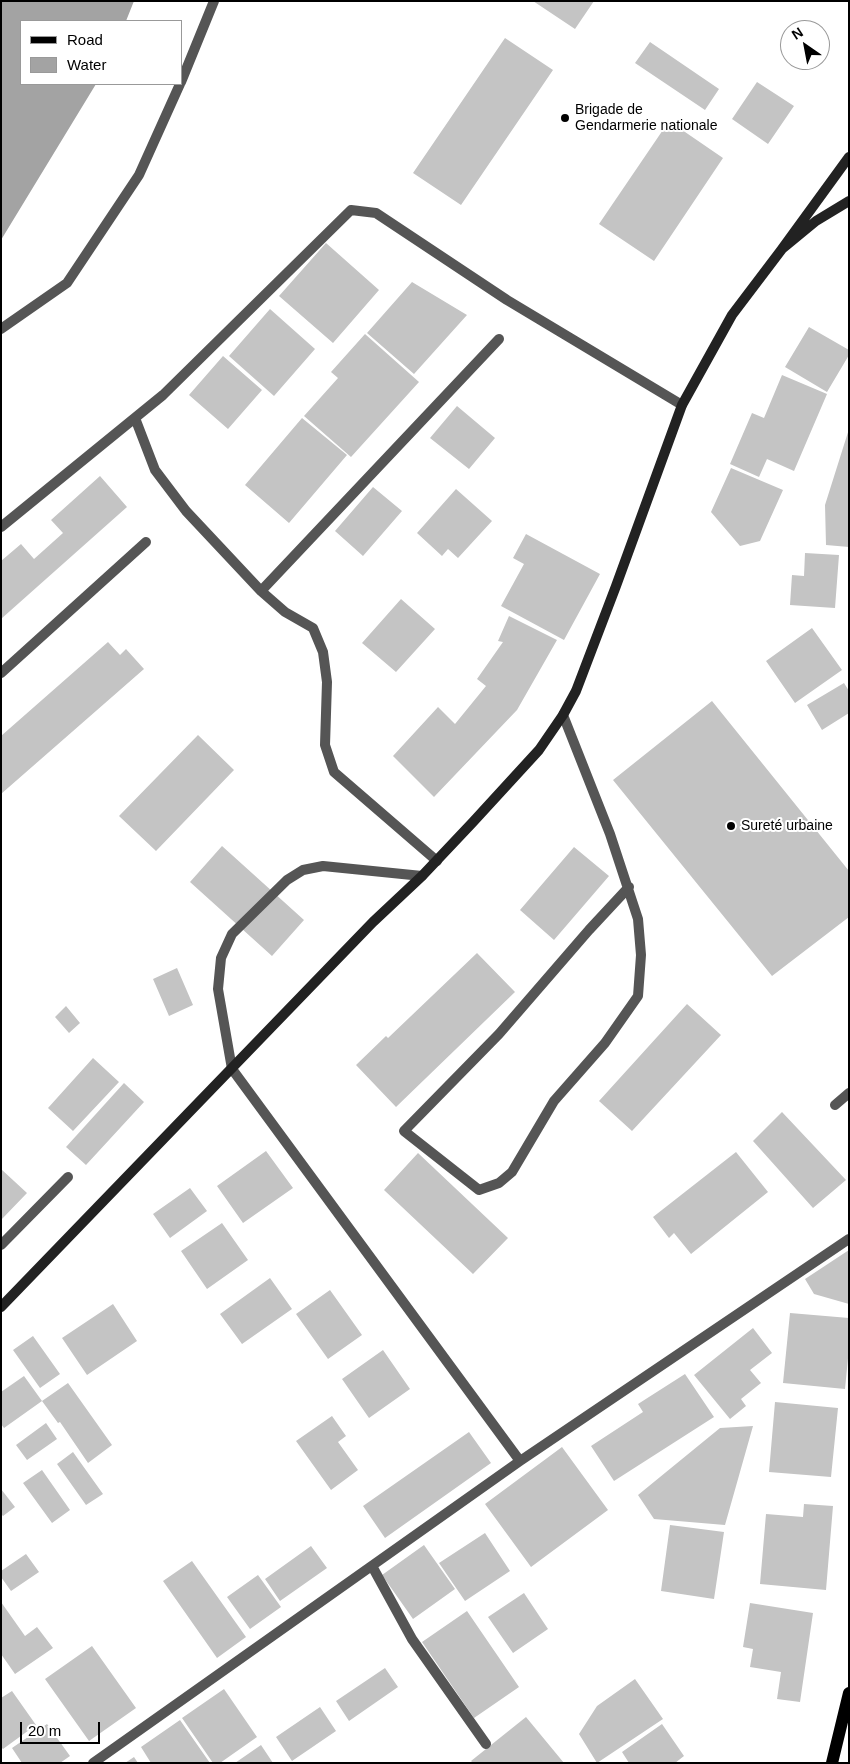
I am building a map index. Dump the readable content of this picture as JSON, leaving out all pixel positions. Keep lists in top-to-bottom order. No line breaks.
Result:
{"places":["Brigade de Gendarmerie nationale","Sureté urbaine"],"legend":["Road","Water"],"scale_bar":"20 m","north":"top left"}
